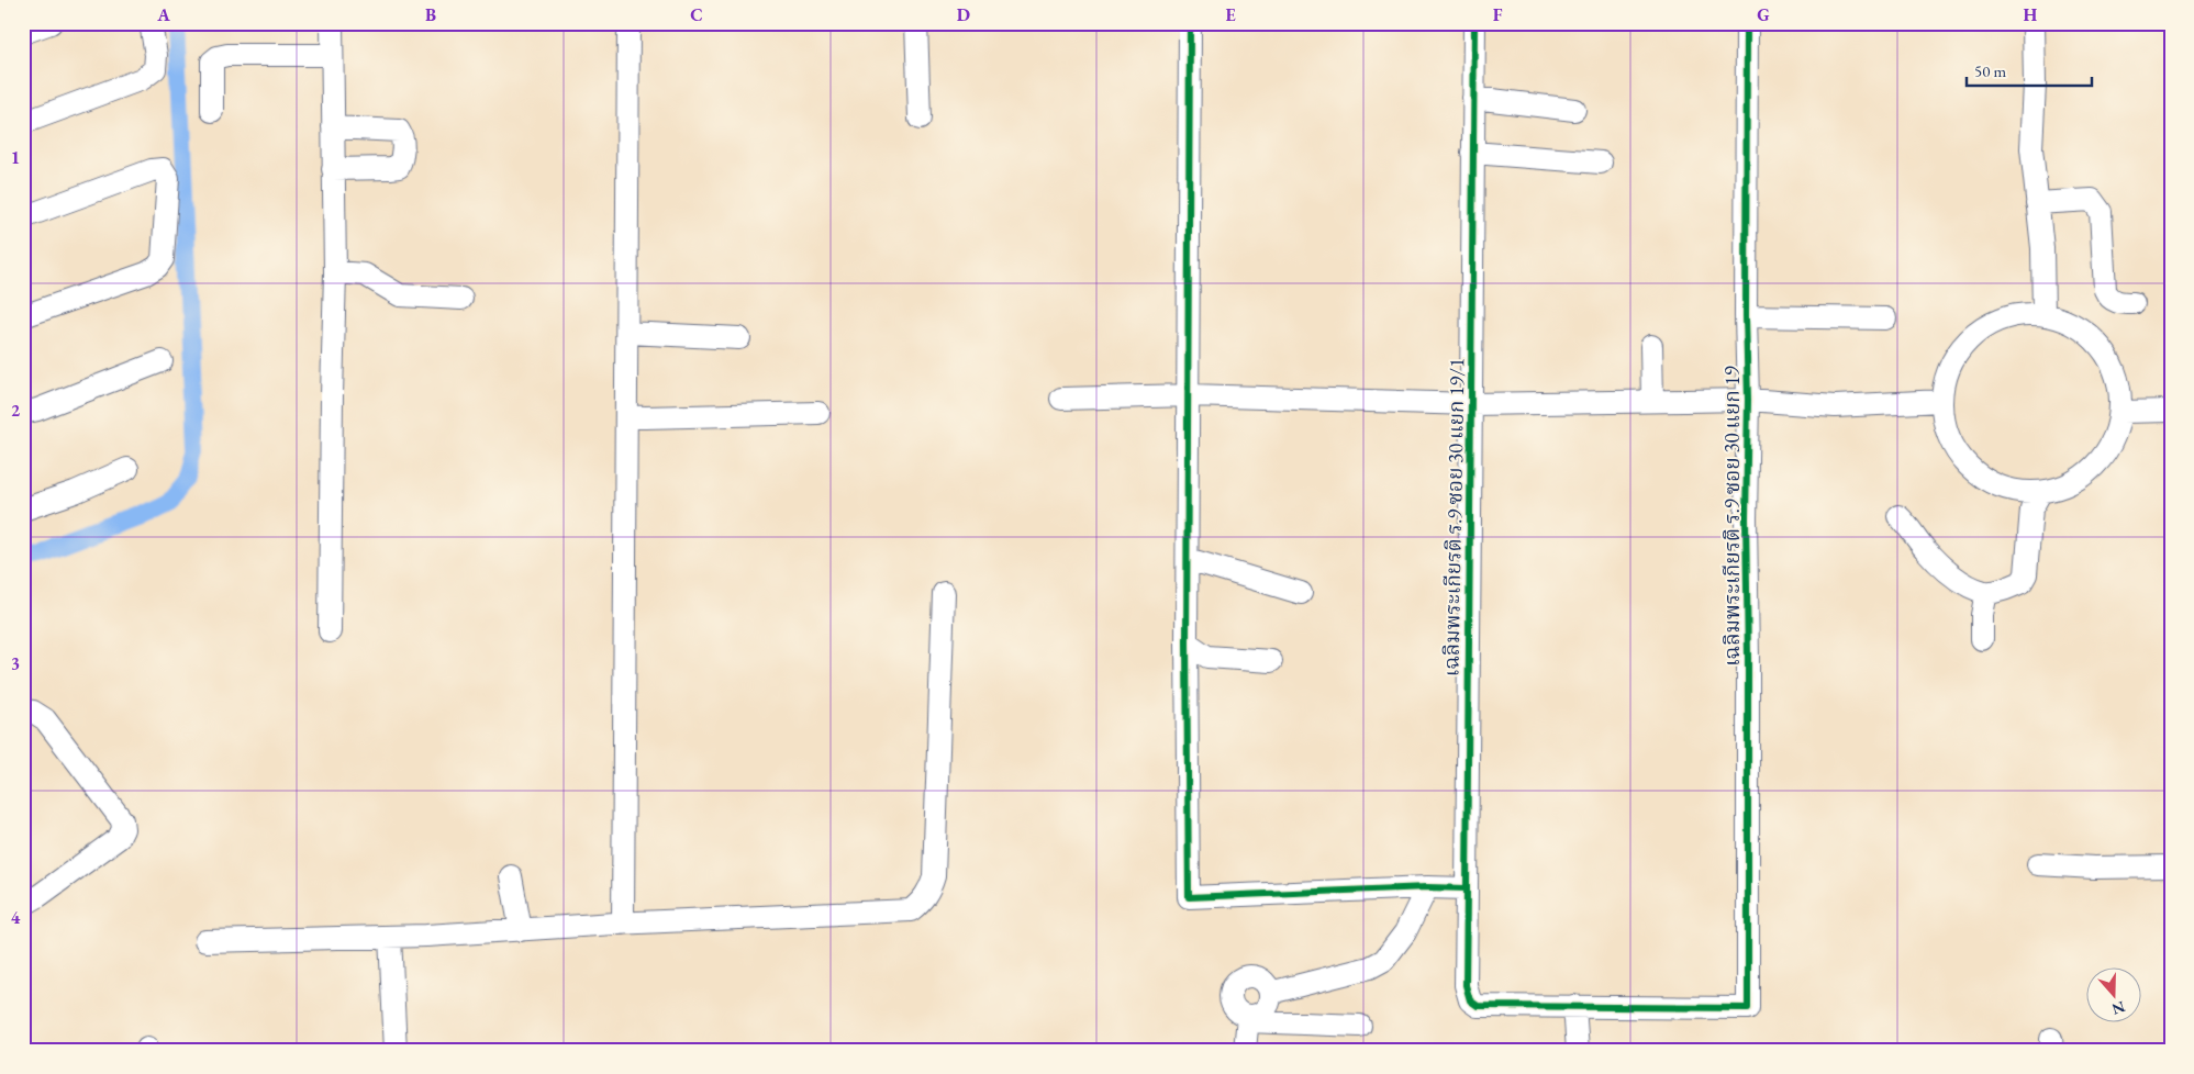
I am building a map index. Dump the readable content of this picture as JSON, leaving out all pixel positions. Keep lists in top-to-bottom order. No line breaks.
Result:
{"streets":{"street":["เฉลิมพระเกียรติ ร.9 ซอย 30 แยก 19","เฉลิมพระเกียรติ ร.9 ซอย 30 แยก 19/1"]},"crossings":[["เฉลิมพระเกียรติ ร.9 ซอย 30 แยก 19","เฉลิมพระเกียรติ ร.9 ซอย 30 แยก 19/1"]],"scale_bar":"50 m","north":"bottom","grid":{"columns":["A","B","C","D","E","F","G","H"],"rows":["1","2","3","4"]}}
